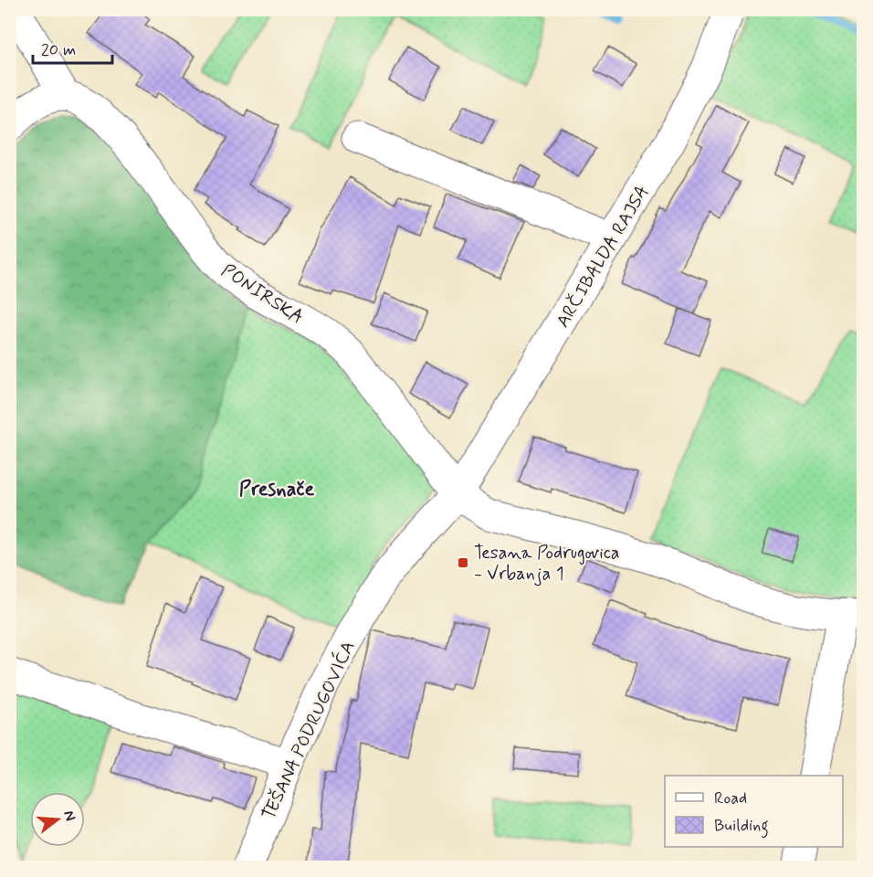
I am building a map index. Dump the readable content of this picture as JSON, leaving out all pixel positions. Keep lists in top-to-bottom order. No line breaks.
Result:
{"streets":{"street":["ARČIBALDA RAJSA","PONIRSKA","TEŠANA PODRUGOVIĆA"]},"crossings":[["ARČIBALDA RAJSA","PONIRSKA"],["ARČIBALDA RAJSA","TEŠANA PODRUGOVIĆA"],["PONIRSKA","TEŠANA PODRUGOVIĆA"]],"districts":["Presnače"],"places":{"transit":["Tesana Podrugovica - Vrbanja 1"]},"legend":["Road","Building"],"scale_bar":"20 m","north":"right"}
